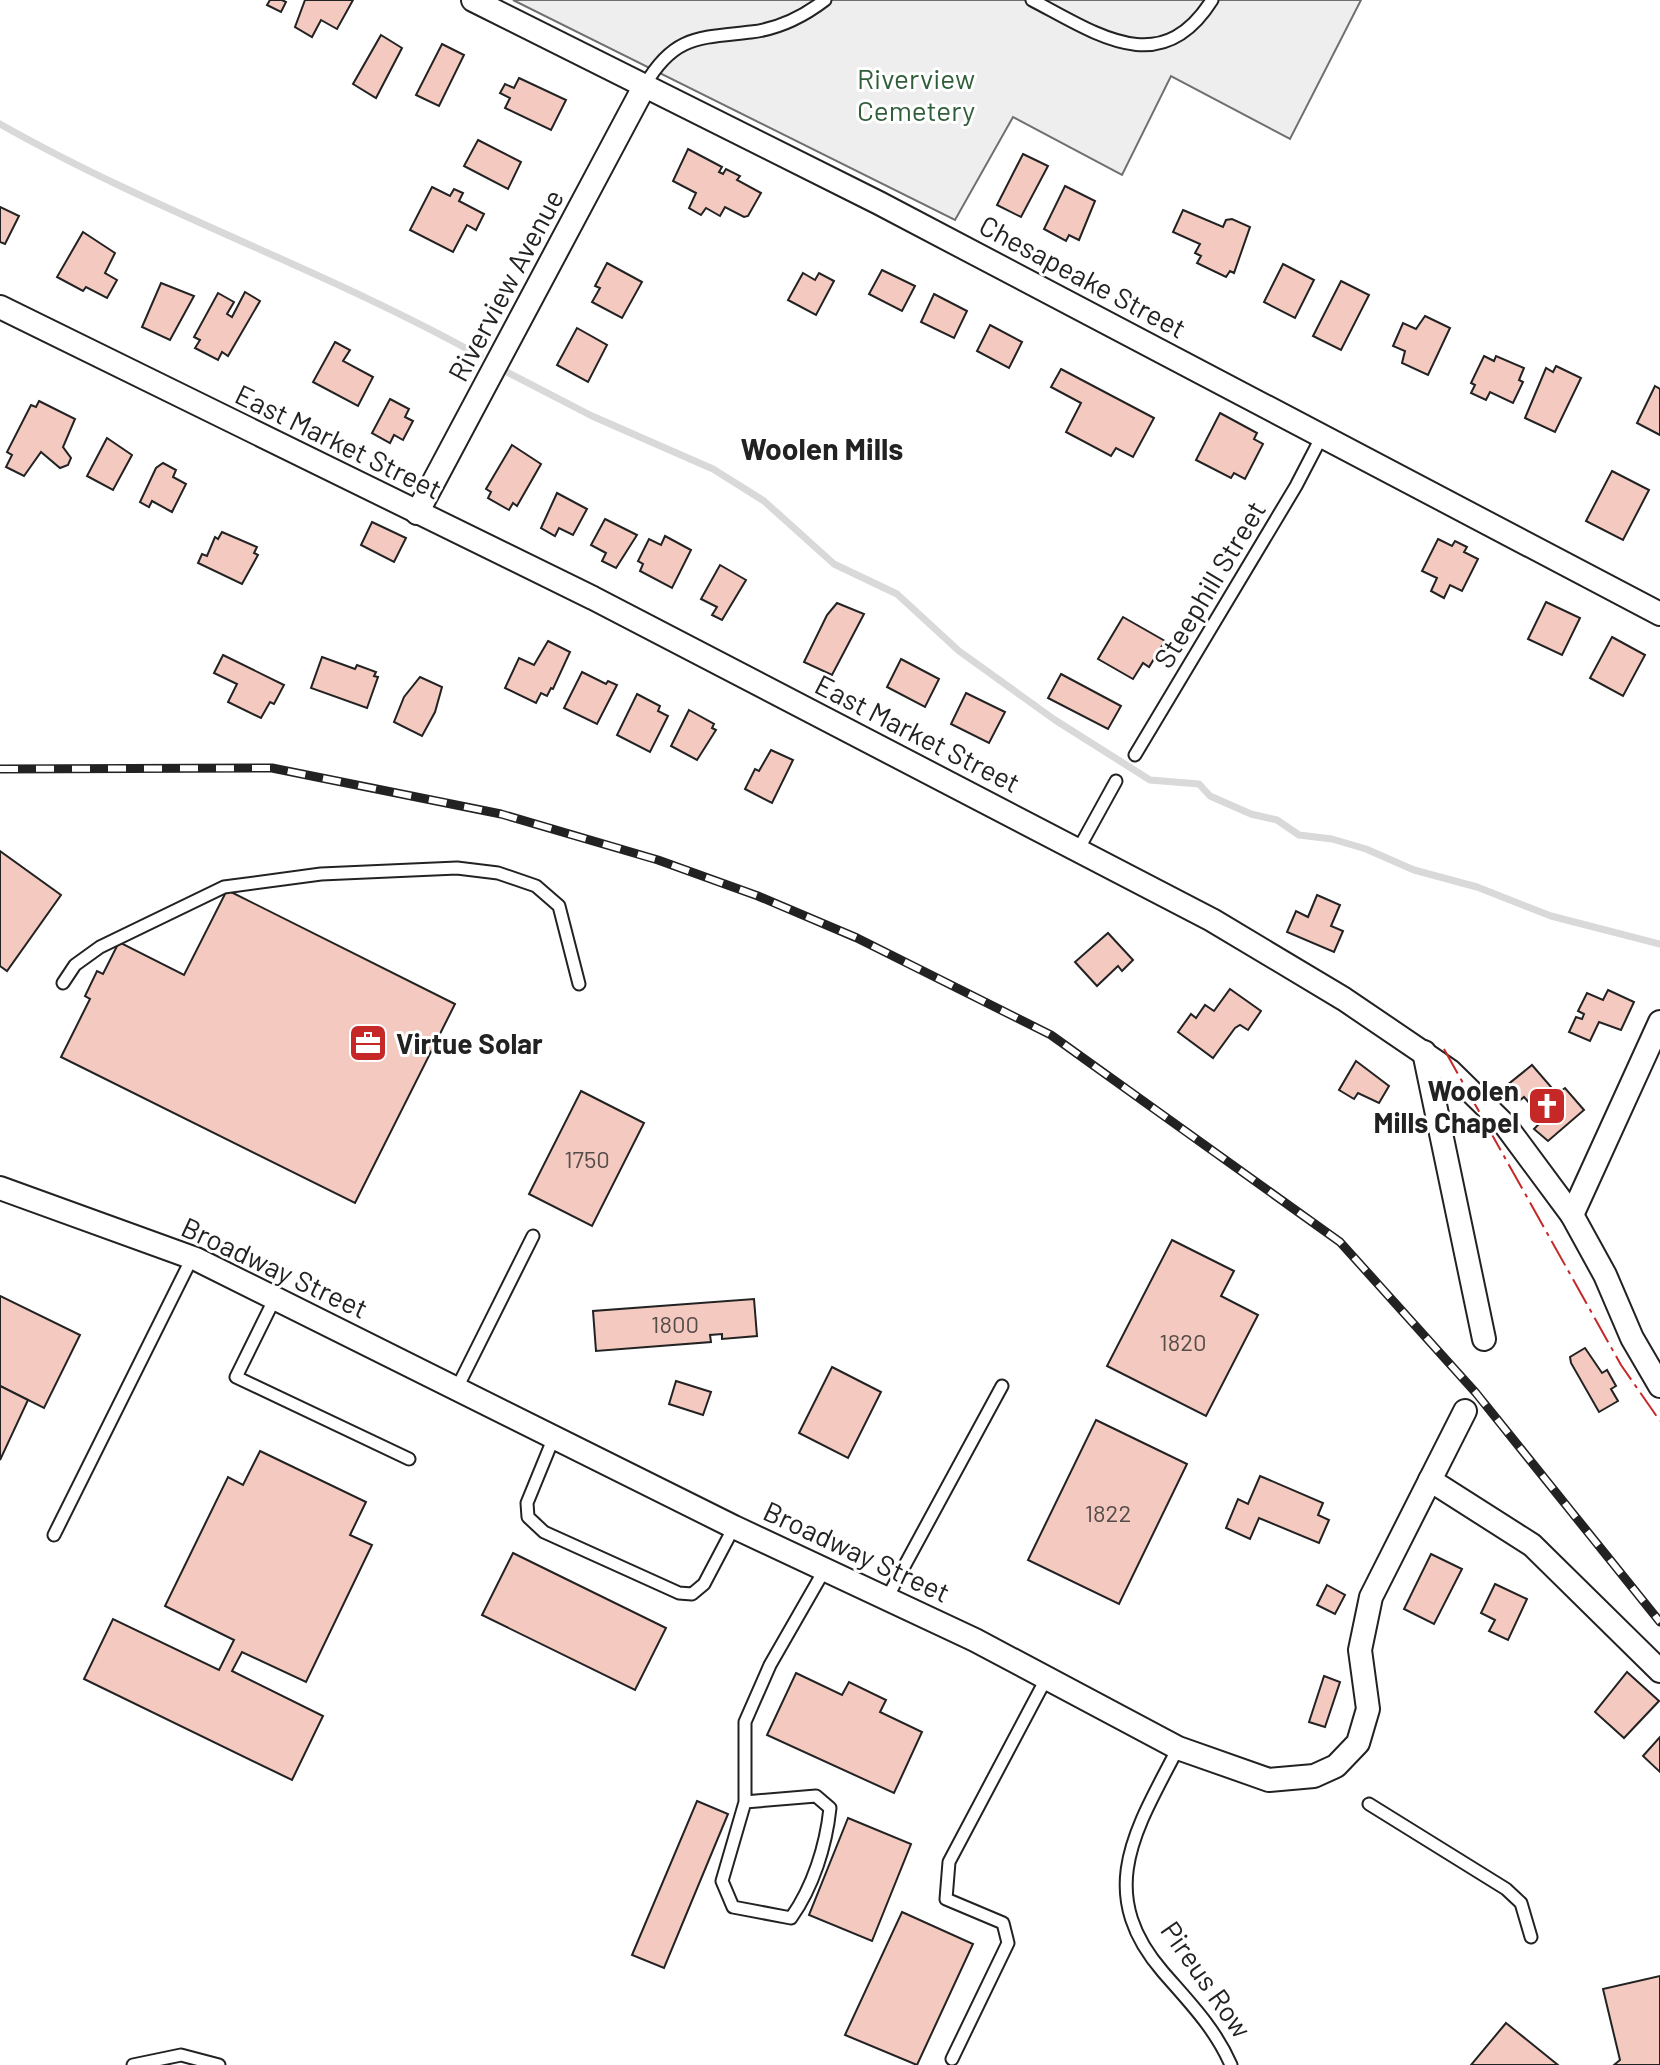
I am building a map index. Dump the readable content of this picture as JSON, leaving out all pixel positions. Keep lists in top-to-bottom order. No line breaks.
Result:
{"streets":{"street":["Chesapeake Street","Riverview Avenue","East Market Street","Broadway Street"],"lane":["Steephill Street","Pireus Row"]},"crossings":[["Chesapeake Street","Riverview Avenue"],["Chesapeake Street","Steephill Street"],["Riverview Avenue","East Market Street"],["Broadway Street","Pireus Row"]],"districts":["Woolen Mills"],"parks":["Riverview Cemetery"],"places":{"office":["Virtue Solar"],"church":["Woolen Mills Chapel"]},"house_numbers":["1750","1800","1820","1822"]}
